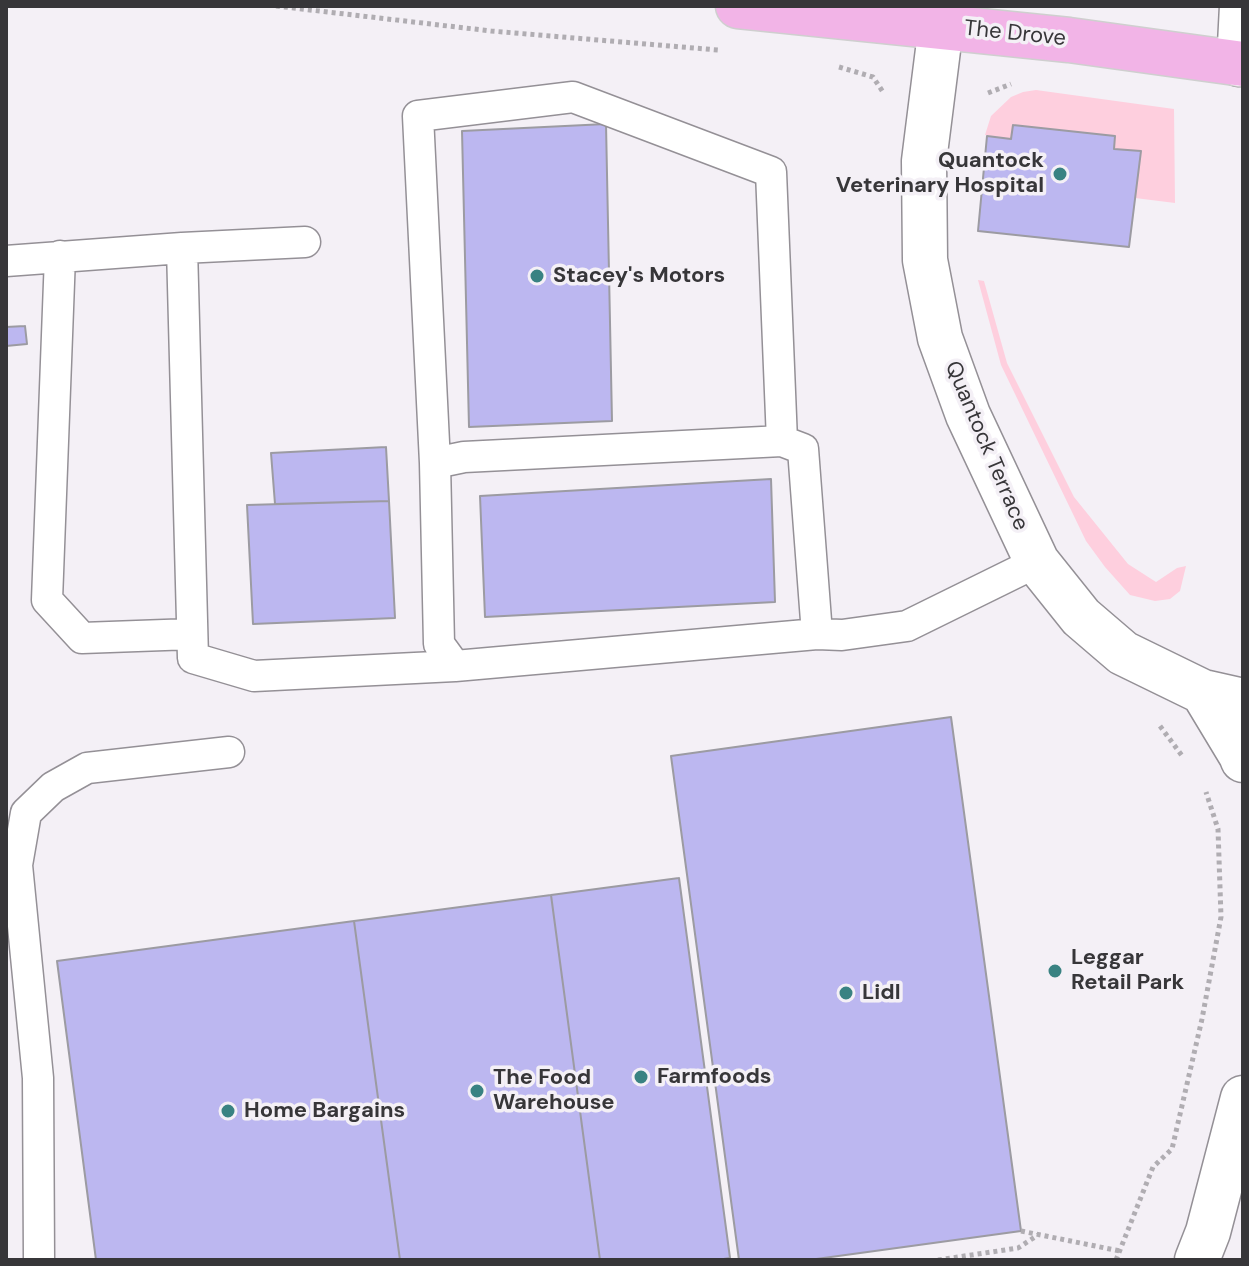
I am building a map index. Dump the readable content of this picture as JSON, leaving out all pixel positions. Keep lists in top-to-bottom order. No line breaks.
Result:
{"streets":{"main road":["The Drove"],"street":["Quantock Terrace"]},"crossings":[["The Drove","Quantock Terrace"]],"places":["Quantock Veterinary Hospital","Stacey's Motors","Leggar Retail Park","Lidl","Farmfoods","The Food Warehouse","Home Bargains"]}
